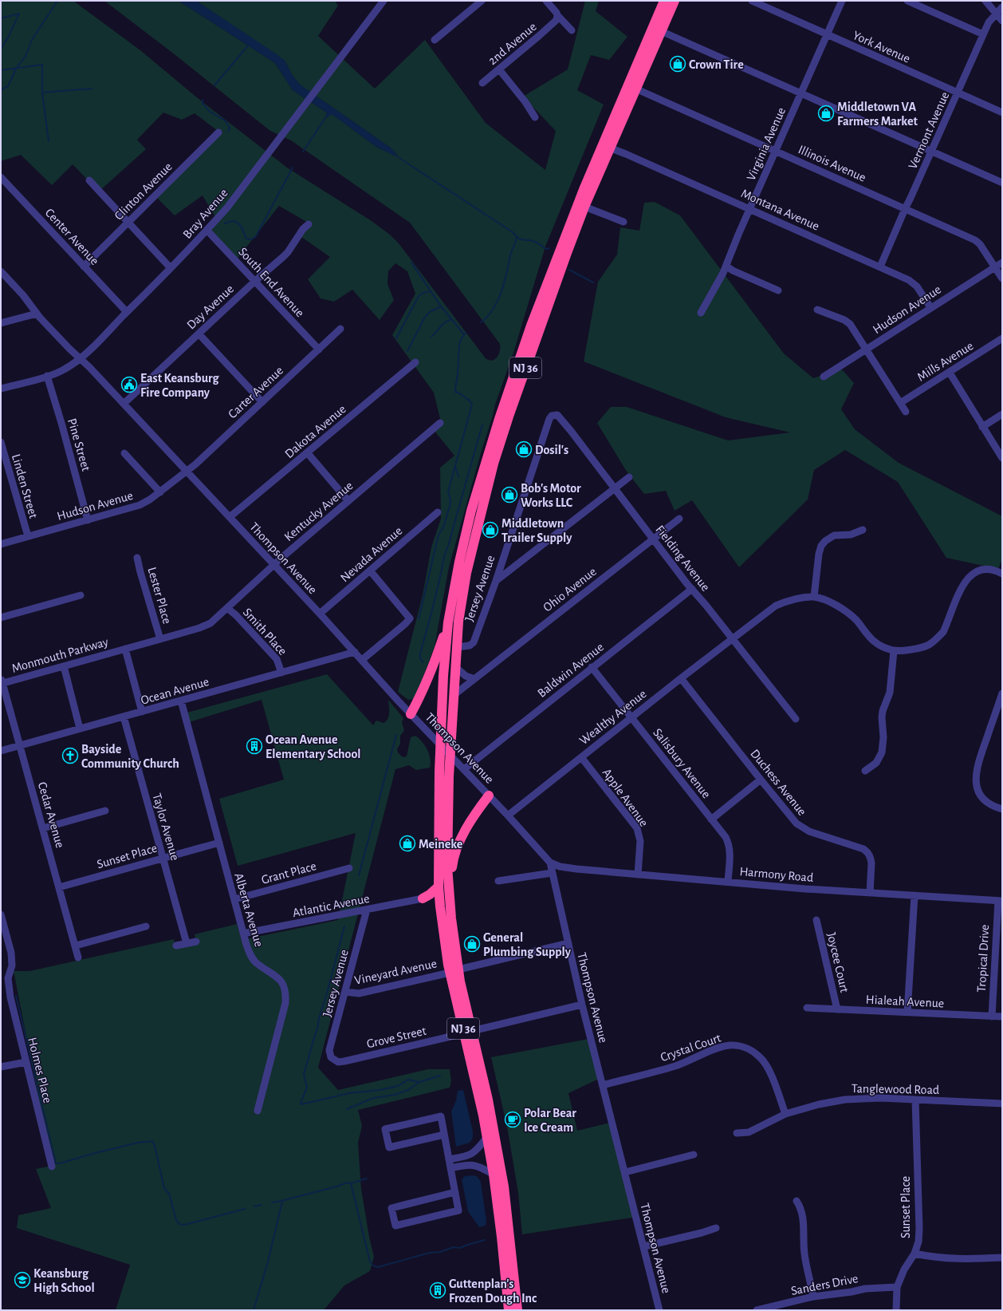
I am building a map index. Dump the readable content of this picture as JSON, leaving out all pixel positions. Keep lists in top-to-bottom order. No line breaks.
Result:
{"streets":{"highway":["NJ 36"],"street":["2nd Avenue","York Avenue","Vermont Avenue","Virginia Avenue","Illinois Avenue","Clinton Avenue","Montana Avenue","Bray Avenue","Center Avenue","South End Avenue","Day Avenue","Hudson Avenue","Mills Avenue","Carter Avenue","Dakota Avenue","Pine Street","Linden Street","Kentucky Avenue","Nevada Avenue","Thompson Avenue","Fielding Avenue","Jersey Avenue","Ohio Avenue","Lester Place","Smith Place","Monmouth Parkway","Baldwin Avenue","Ocean Avenue","Wealthy Avenue","Salisbury Avenue","Duchess Avenue","Apple Avenue","Cedar Avenue","Taylor Avenue","Sunset Place","Grant Place","Harmony Road","Atlantic Avenue","Alberta Avenue","Tropical Drive","Joycee Court","Vineyard Avenue","Hialeah Avenue","Grove Street","Crystal Court","Holmes Place","Tanglewood Road","Sanders Drive"]},"crossings":[["York Avenue","Vermont Avenue"],["York Avenue","Virginia Avenue"],["Vermont Avenue","Illinois Avenue"],["Vermont Avenue","Montana Avenue"],["Virginia Avenue","Illinois Avenue"],["Virginia Avenue","Montana Avenue"],["Illinois Avenue","Hudson Avenue"],["Illinois Avenue","NJ 36"],["Clinton Avenue","Center Avenue"],["Montana Avenue","Hudson Avenue"],["Montana Avenue","NJ 36"],["Bray Avenue","Center Avenue"],["Bray Avenue","South End Avenue"],["Bray Avenue","Pine Street"],["Bray Avenue","Thompson Avenue"],["South End Avenue","Day Avenue"],["South End Avenue","Carter Avenue"],["Day Avenue","Thompson Avenue"],["Hudson Avenue","Carter Avenue"],["Hudson Avenue","Pine Street"],["Hudson Avenue","Linden Street"],["Hudson Avenue","Thompson Avenue"],["NJ 36","Thompson Avenue"],["NJ 36","Jersey Avenue"],["NJ 36","Ohio Avenue"],["NJ 36","Vineyard Avenue"],["NJ 36","Grove Street"],["Carter Avenue","Thompson Avenue"],["Dakota Avenue","Thompson Avenue"],["Kentucky Avenue","Thompson Avenue"],["Kentucky Avenue","Lester Place"],["Kentucky Avenue","Smith Place"],["Kentucky Avenue","Monmouth Parkway"],["Nevada Avenue","Thompson Avenue"],["Thompson Avenue","Baldwin Avenue"],["Thompson Avenue","Ocean Avenue"],["Thompson Avenue","Wealthy Avenue"],["Thompson Avenue","Harmony Road"],["Thompson Avenue","Vineyard Avenue"],["Thompson Avenue","Grove Street"],["Thompson Avenue","Crystal Court"],["Fielding Avenue","Jersey Avenue"],["Fielding Avenue","Ohio Avenue"],["Fielding Avenue","Baldwin Avenue"],["Fielding Avenue","Wealthy Avenue"],["Jersey Avenue","Atlantic Avenue"],["Jersey Avenue","Vineyard Avenue"],["Jersey Avenue","Grove Street"],["Smith Place","Ocean Avenue"],["Monmouth Parkway","Cedar Avenue"],["Baldwin Avenue","Salisbury Avenue"],["Ocean Avenue","Cedar Avenue"],["Ocean Avenue","Taylor Avenue"],["Ocean Avenue","Alberta Avenue"],["Wealthy Avenue","Salisbury Avenue"],["Wealthy Avenue","Duchess Avenue"],["Wealthy Avenue","Apple Avenue"],["Salisbury Avenue","Harmony Road"],["Duchess Avenue","Harmony Road"],["Apple Avenue","Harmony Road"],["Cedar Avenue","Sunset Place"],["Taylor Avenue","Sunset Place"],["Sunset Place","Alberta Avenue"],["Sunset Place","Tanglewood Road"],["Sunset Place","Sanders Drive"],["Grant Place","Alberta Avenue"],["Harmony Road","Tropical Drive"],["Atlantic Avenue","Alberta Avenue"],["Tropical Drive","Hialeah Avenue"],["Joycee Court","Hialeah Avenue"],["Crystal Court","Tanglewood Road"]],"places":{"shop":["Crown Tire","Middletown VA Farmers Market","Dosil's","Bob's Motor Works LLC","Middletown Trailer Supply","Meineke","General Plumbing Supply"],"public building":["East Keansburg Fire Company"],"building":["Ocean Avenue Elementary School","Guttenplan's Frozen Dough Inc"],"church":["Bayside Community Church"],"cafe":["Polar Bear Ice Cream"],"school or university":["Keansburg High School"]}}
